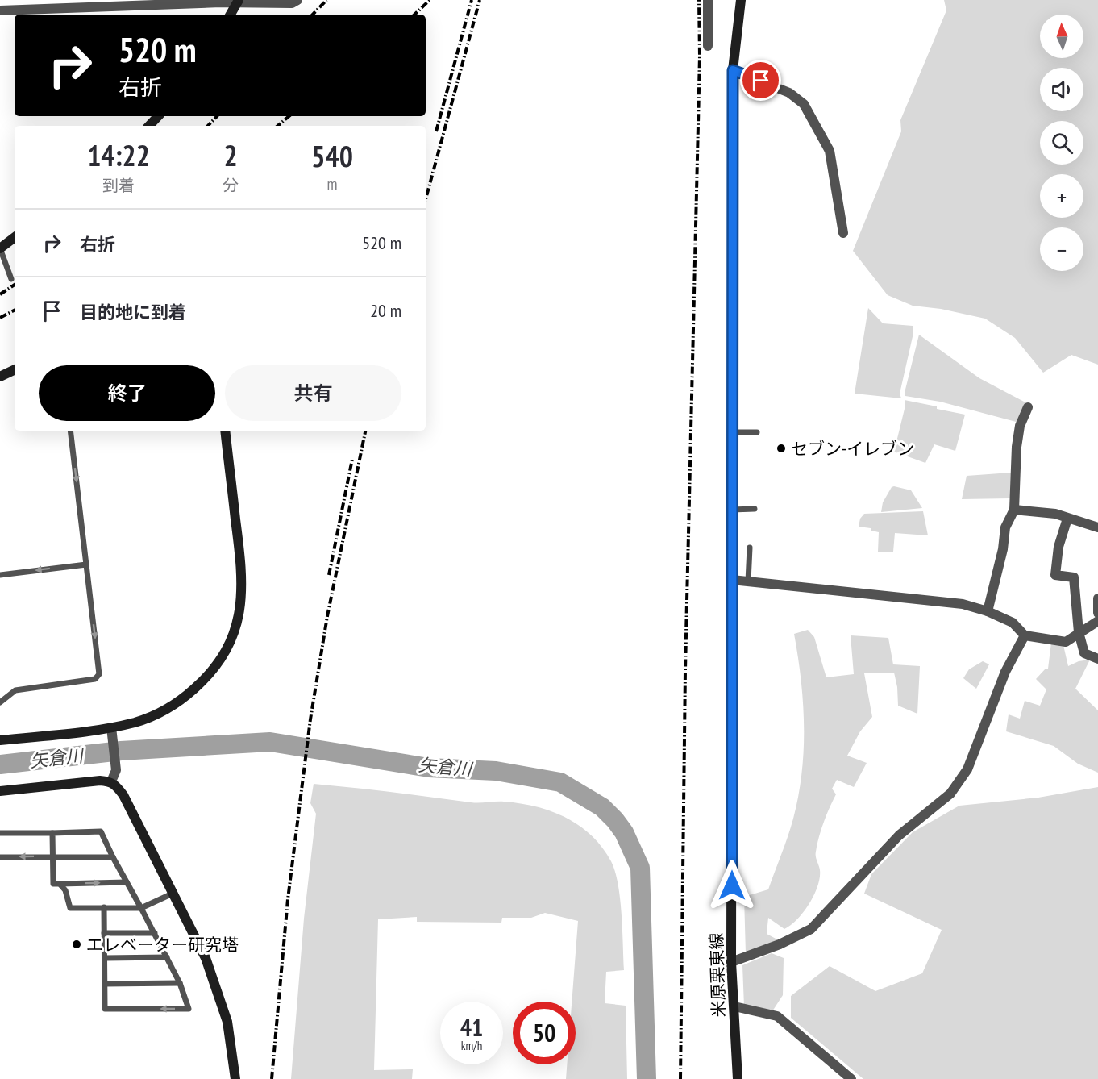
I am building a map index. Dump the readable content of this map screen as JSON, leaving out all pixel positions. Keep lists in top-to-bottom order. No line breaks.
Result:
{"streets":{"main road":["米原栗東線"]},"water":["矢倉川"],"places":["セブン-イレブン","エレベーター研究塔"],"north":"top","page":{"map_buttons":["+","−"],"turn":["520 m","右折"],"eta":["14:22","到着","2","分","540","m"],"list":[{"name":"右折","value":"520 m"},{"name":"目的地に到着","value":"20 m"}],"buttons":["終了","共有"],"speed":"41 km/h","limit":"50"}}
